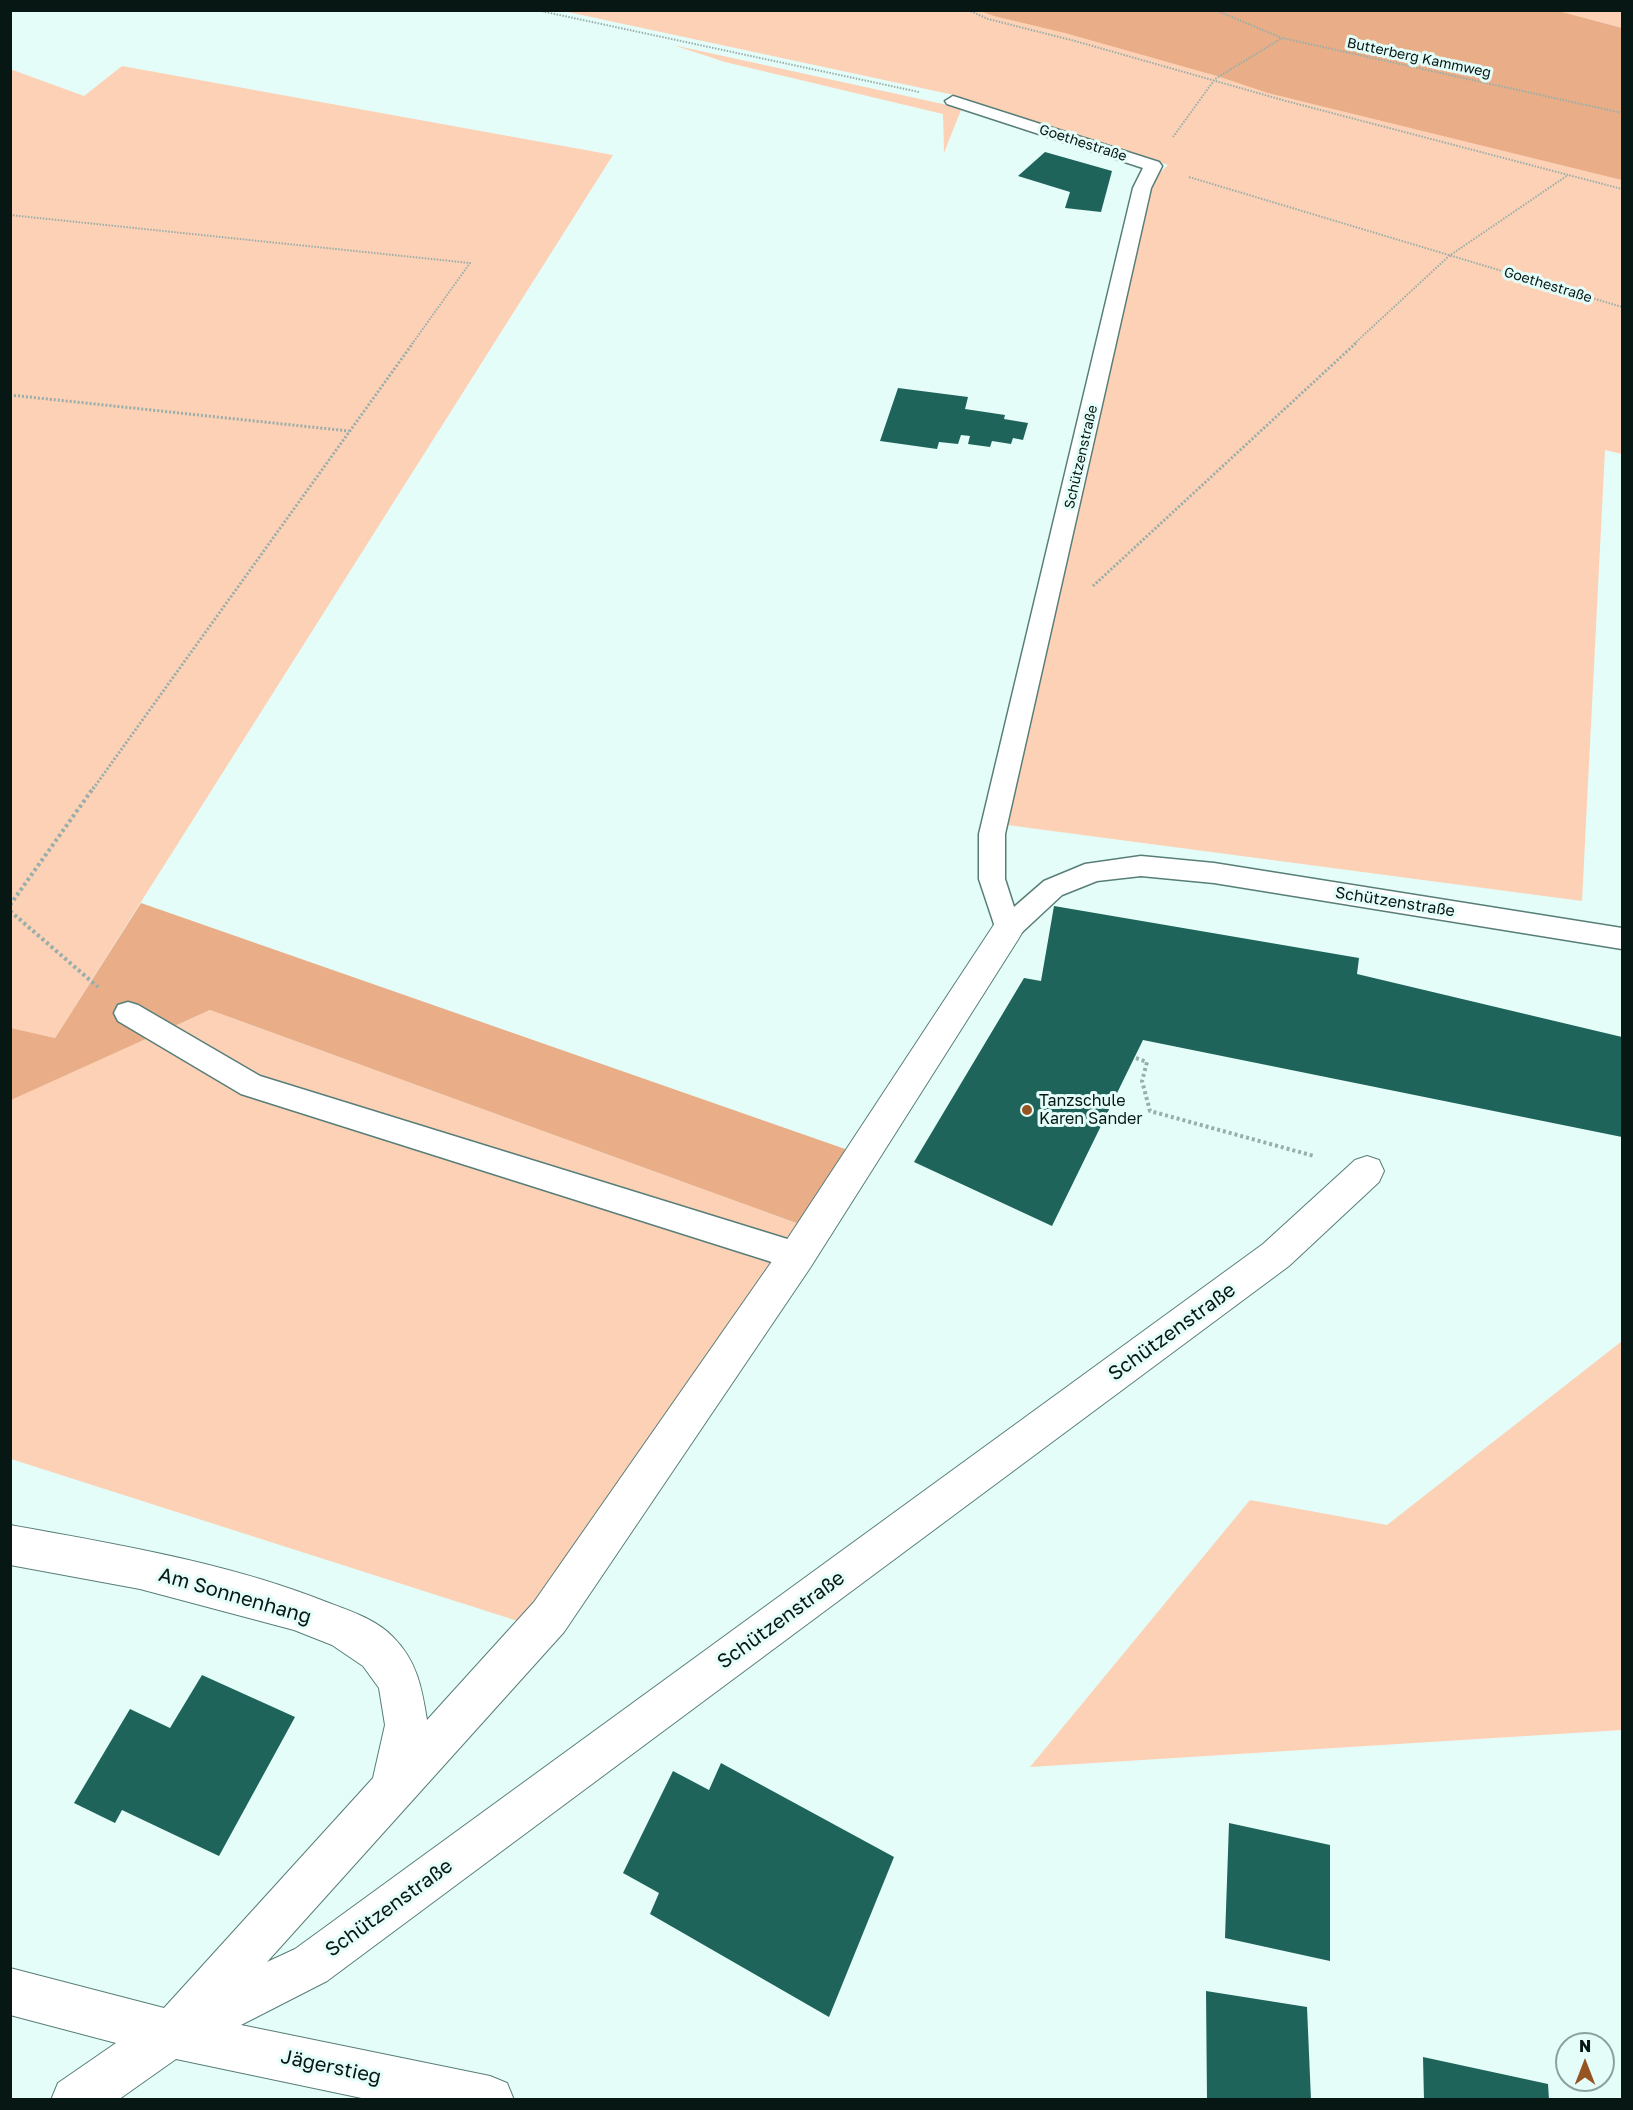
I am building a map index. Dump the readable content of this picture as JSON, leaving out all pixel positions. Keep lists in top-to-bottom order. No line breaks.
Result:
{"streets":{"street":["Schützenstraße","Am Sonnenhang","Jägerstieg"],"lane":["Goethestraße"],"path":["Butterberg Kammweg"]},"crossings":[["Goethestraße","Schützenstraße"],["Schützenstraße","Am Sonnenhang"],["Schützenstraße","Jägerstieg"]],"places":["Tanzschule Karen Sander"],"north":"top"}
